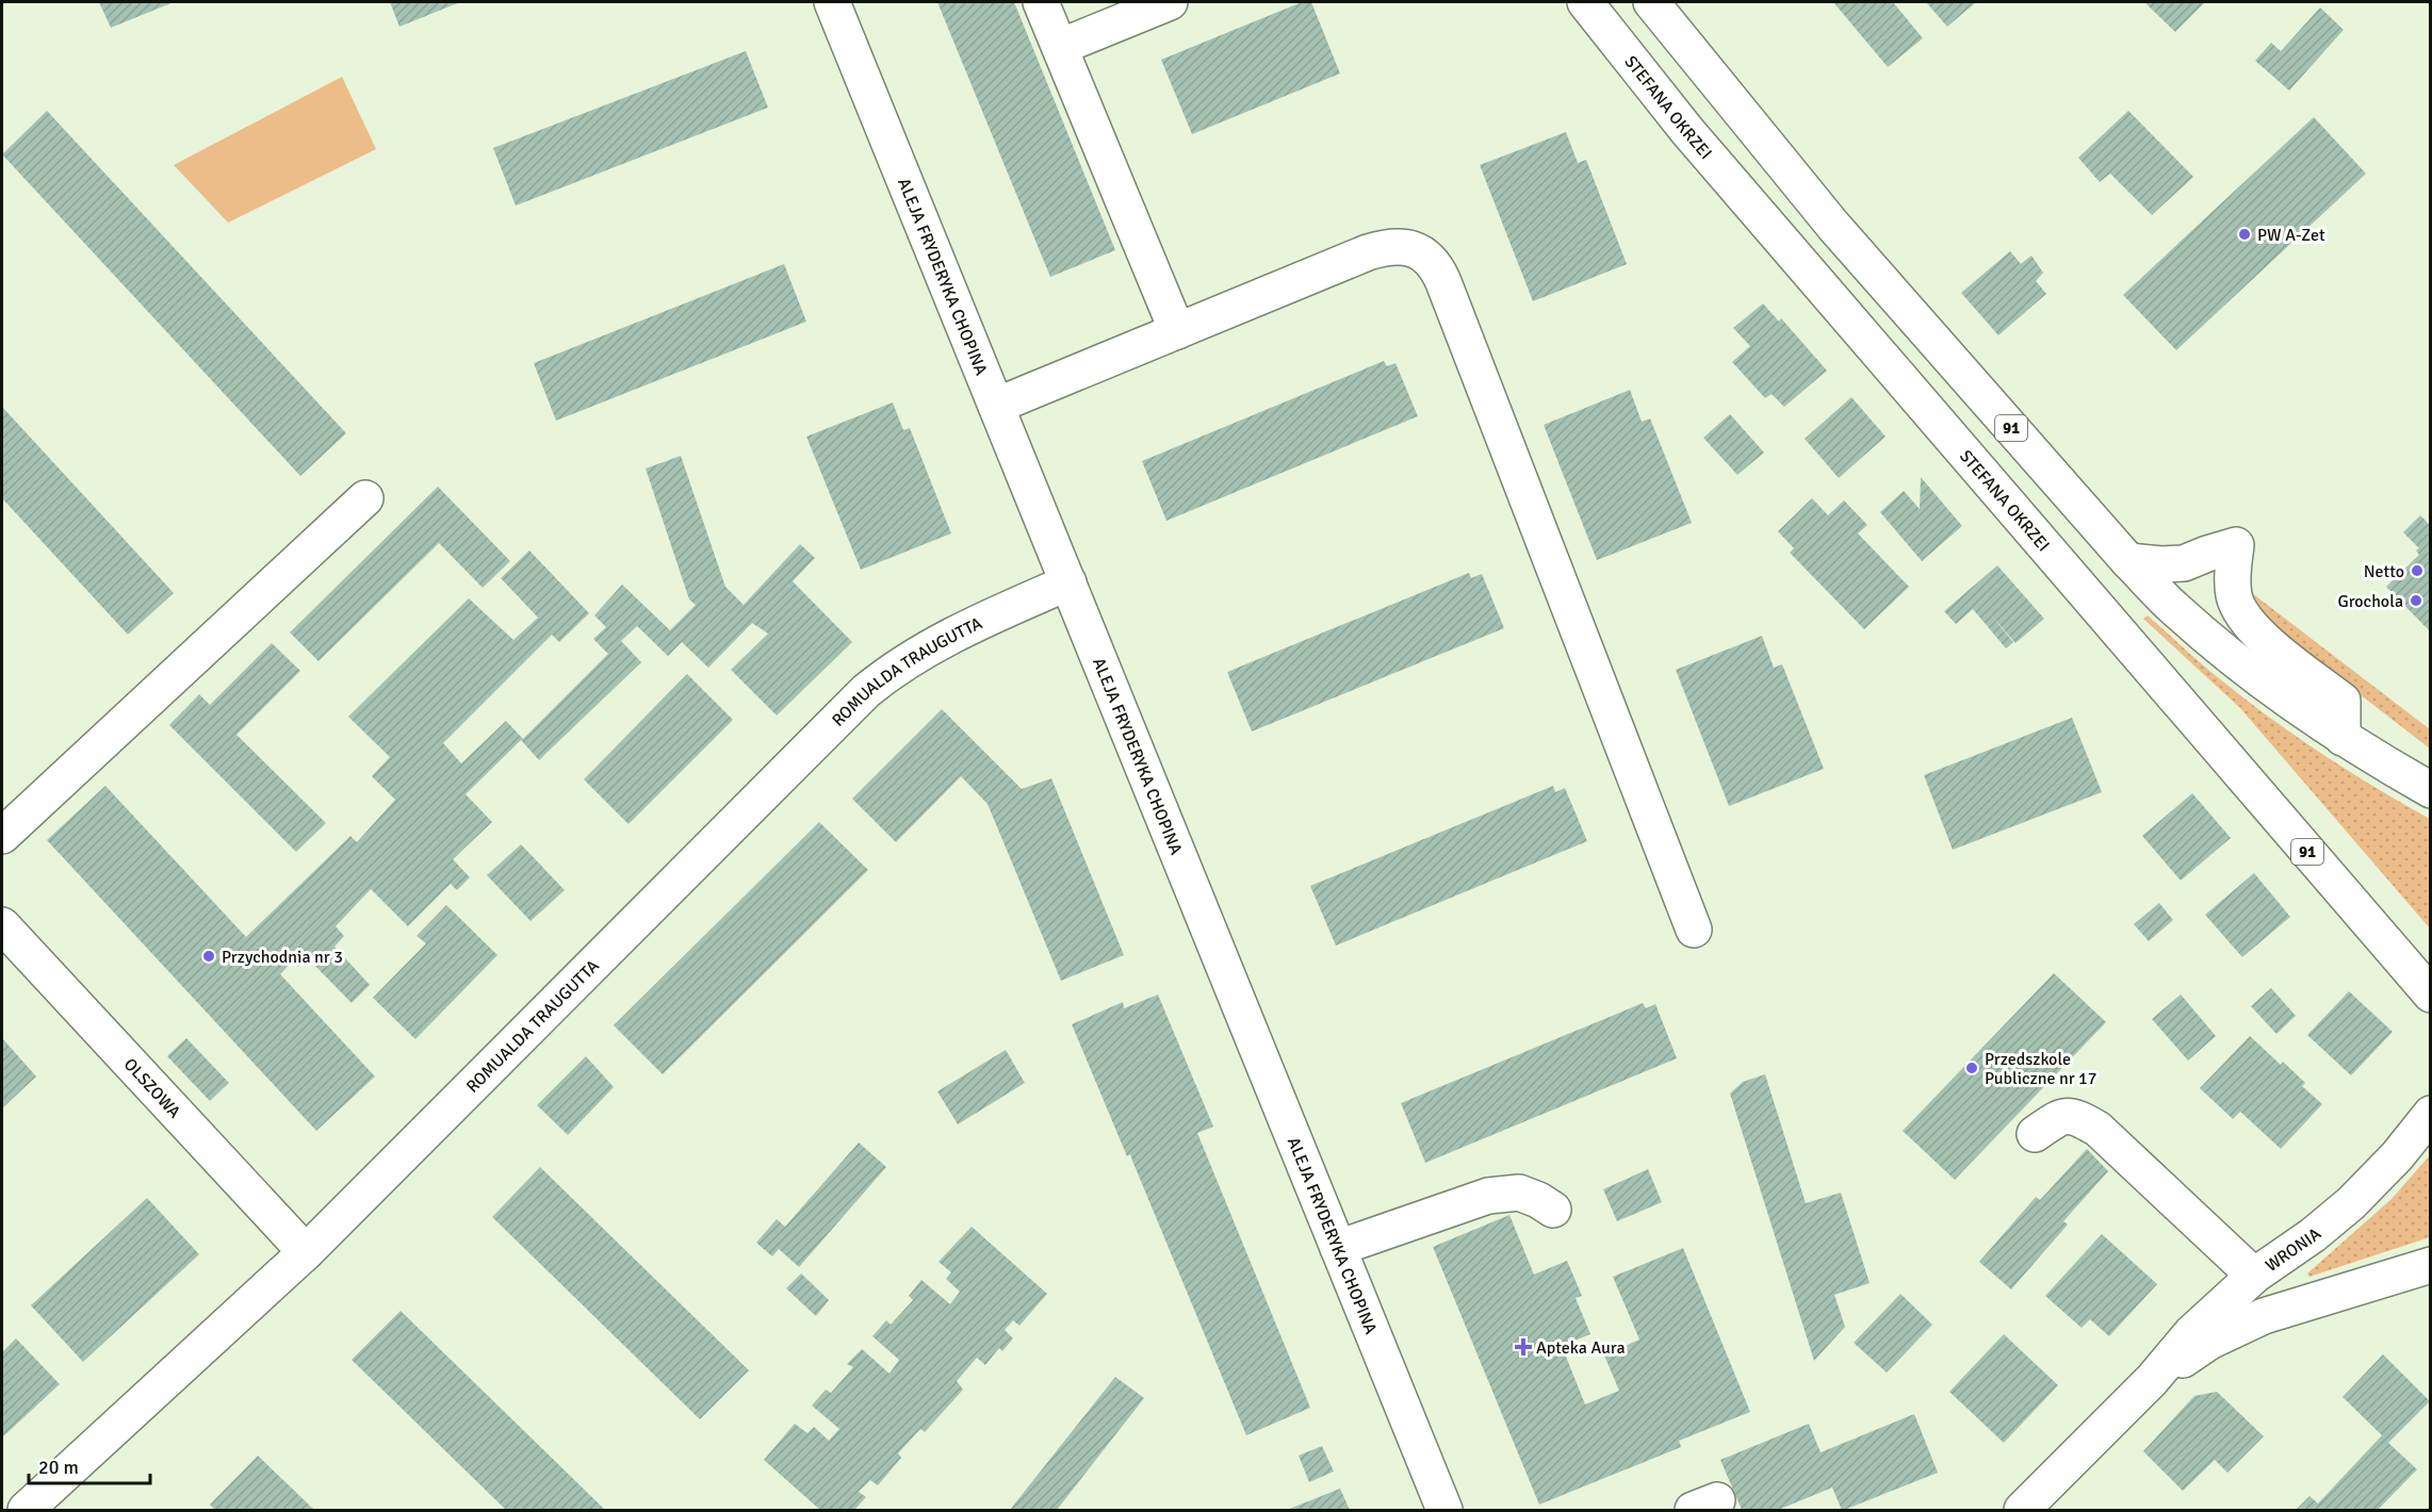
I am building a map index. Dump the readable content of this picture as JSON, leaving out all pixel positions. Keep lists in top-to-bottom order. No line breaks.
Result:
{"streets":{"street":["STEFANA OKRZEI","ALEJA FRYDERYKA CHOPINA","91","ROMUALDA TRAUGUTTA","OLSZOWA","WRONIA"]},"crossings":[["ALEJA FRYDERYKA CHOPINA","ROMUALDA TRAUGUTTA"],["ROMUALDA TRAUGUTTA","OLSZOWA"]],"places":{"other":["PW A-Zet","Netto","Grochola","Przychodnia nr 3","Przedszkole Publiczne nr 17"],"health":["Apteka Aura"]},"scale_bar":"20 m"}
